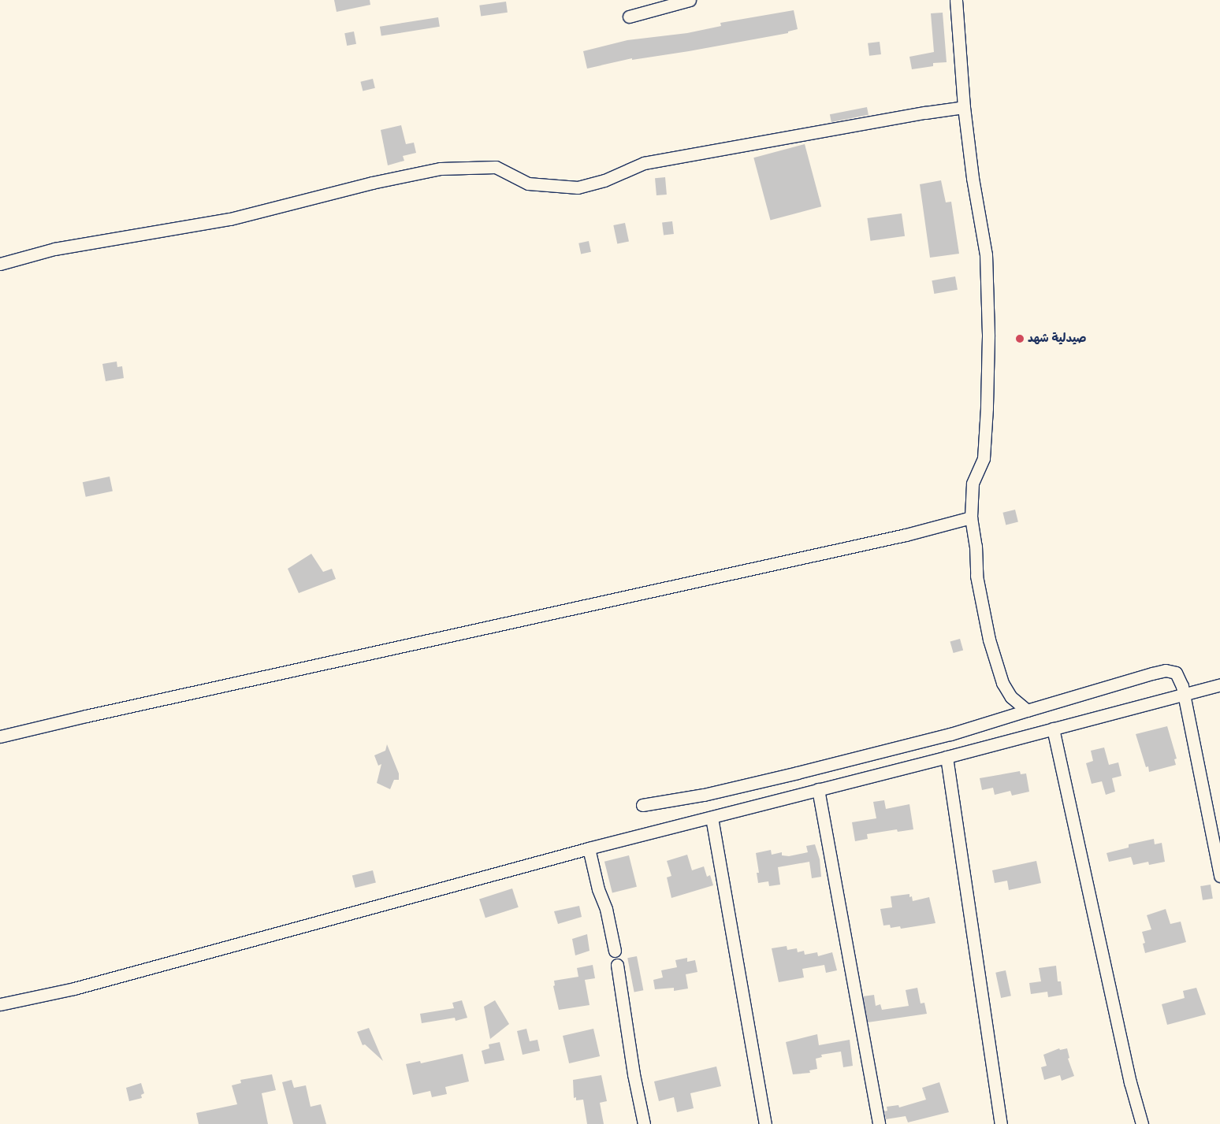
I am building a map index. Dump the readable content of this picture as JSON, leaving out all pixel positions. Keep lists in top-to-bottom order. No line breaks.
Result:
{"places":["صيدلية شهد"]}
